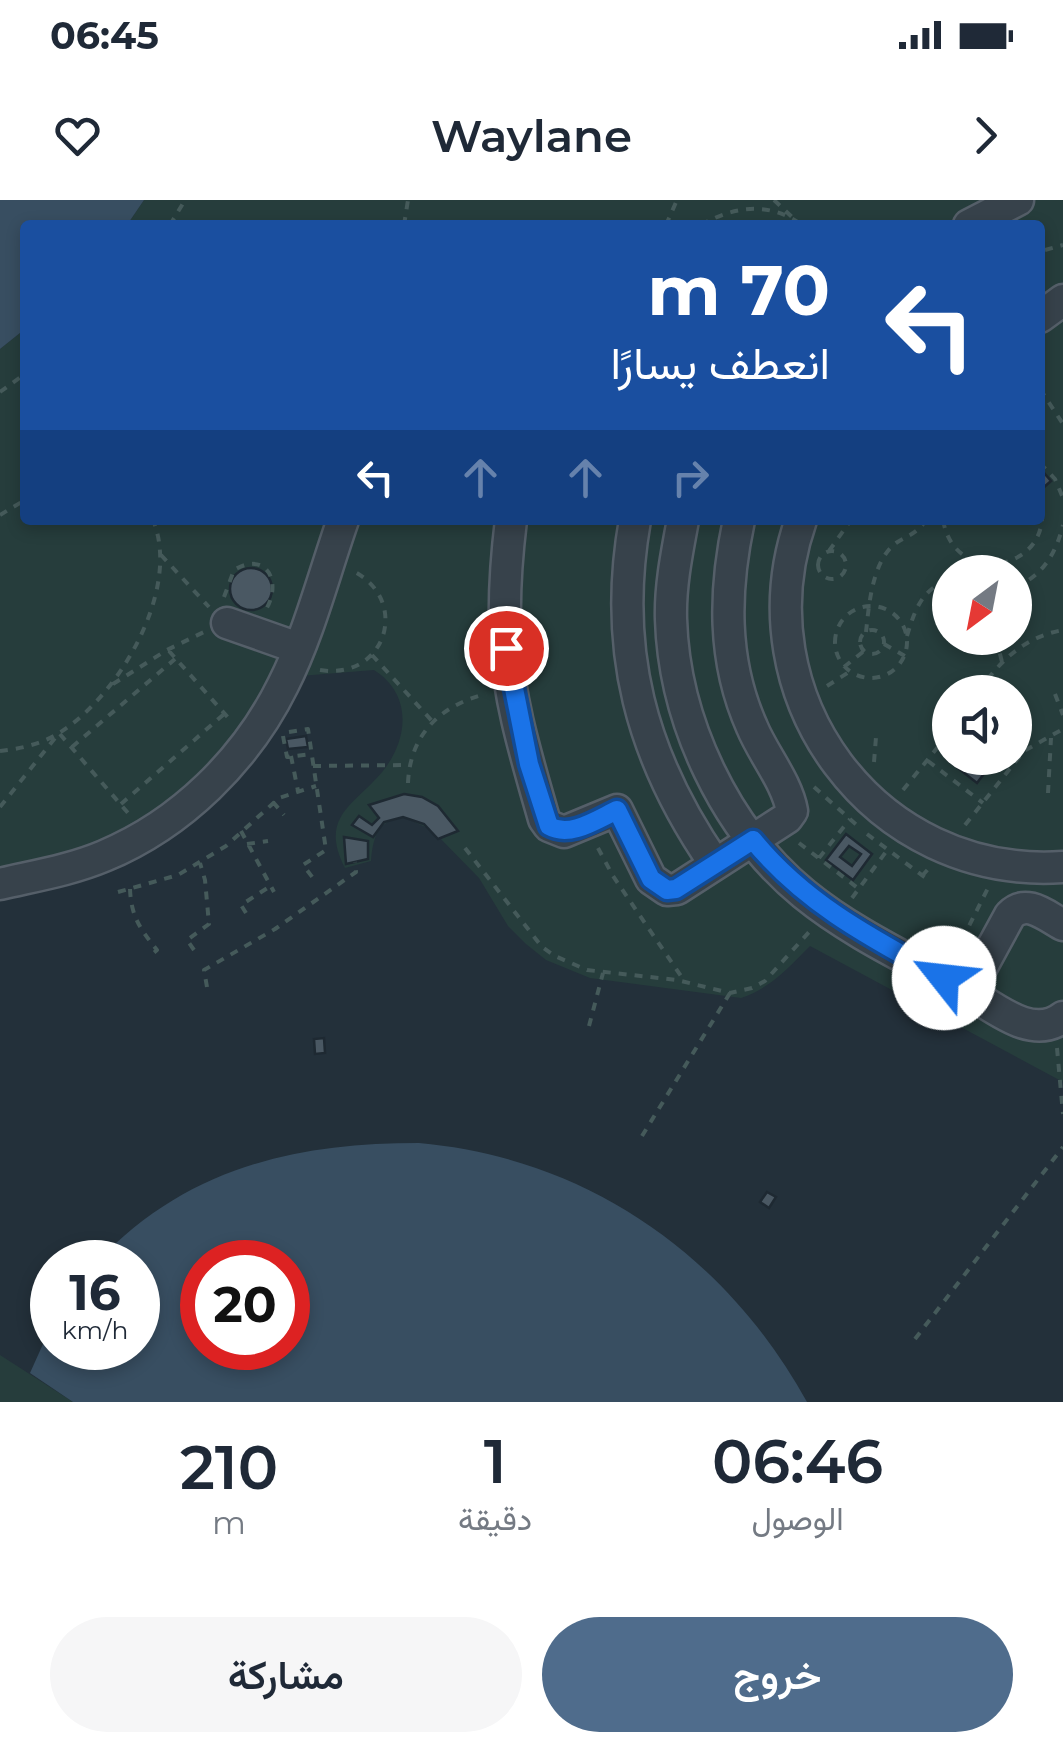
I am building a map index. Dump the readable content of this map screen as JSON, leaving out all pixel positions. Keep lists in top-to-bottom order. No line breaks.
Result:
{"north":"bottom left","page":{"status":"06:45","header":"Waylane","turn":["70 m","انعطف يسارًا"],"speed":"16 km/h","limit":"20","eta":["06:46","الوصول","1","دقيقة","210","m"],"buttons":["خروج","مشاركة"]}}
